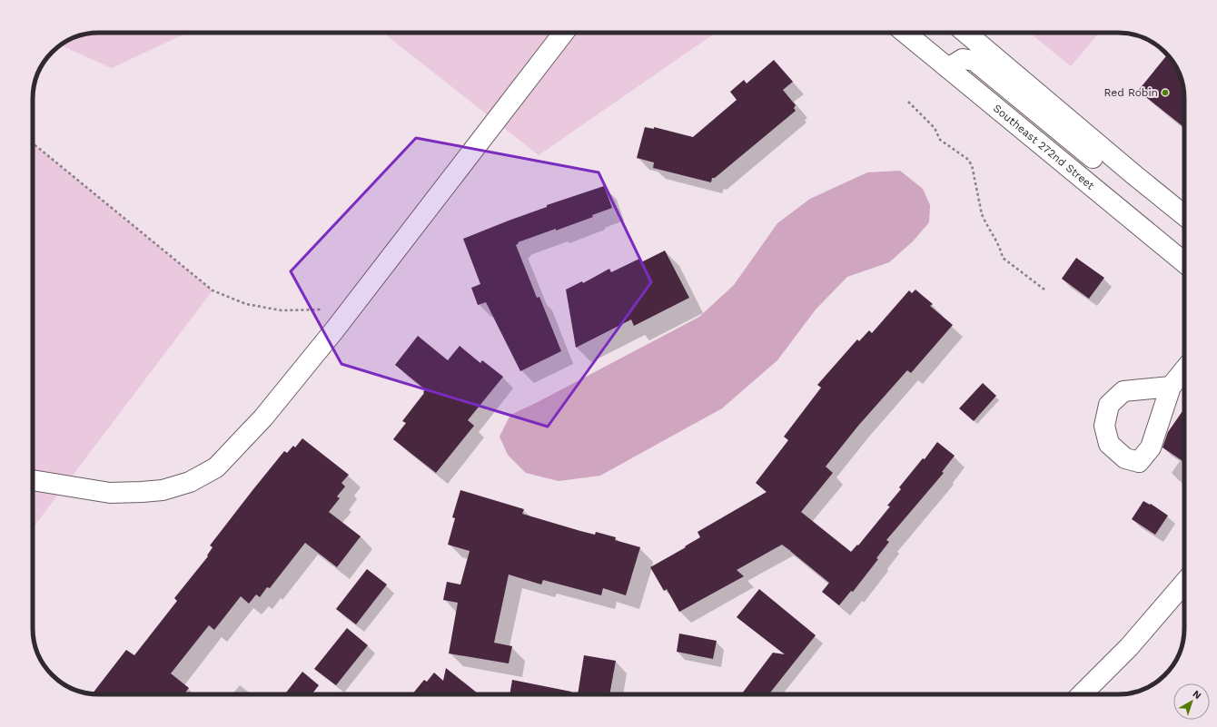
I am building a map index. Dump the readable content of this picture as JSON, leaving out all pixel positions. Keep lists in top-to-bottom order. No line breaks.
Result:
{"streets":{"main road":["Southeast 272nd Street"]},"places":["Red Robin"],"north":"top right"}
